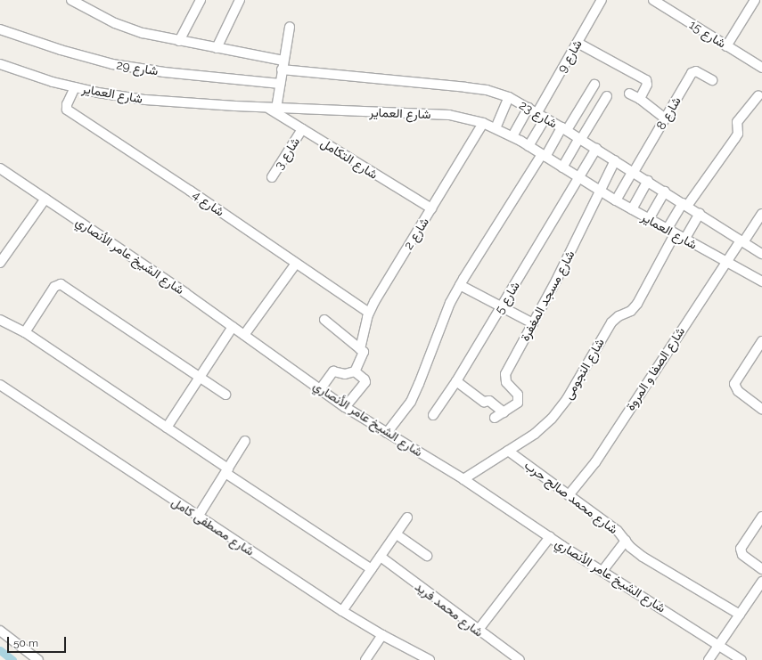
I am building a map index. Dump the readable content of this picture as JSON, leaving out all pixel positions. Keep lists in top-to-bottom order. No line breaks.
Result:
{"streets":{"street":["شارع 15","شارع 9","شارع 29","شارع العماير","شارع 8","شارع 23","شارع 3","شارع التكامل","شارع 4","شارع 2","شارع الشيخ عامر الأنصاري","شارع مسجد المغفرة","شارع 5","شارع النجومى","شارع الصفا و المروة","شارع محمد صالح حرب","شارع مصطفى كامل","شارع محمد فريد"]},"crossings":[["شارع 9","شارع 23"],["شارع العماير","شارع 8"],["شارع العماير","شارع التكامل"],["شارع العماير","شارع 4"],["شارع العماير","شارع 2"],["شارع العماير","شارع مسجد المغفرة"],["شارع العماير","شارع 5"],["شارع العماير","شارع النجومى"],["شارع العماير","شارع الصفا و المروة"],["شارع 8","شارع 23"],["شارع 23","شارع مسجد المغفرة"],["شارع 23","شارع 5"],["شارع 23","شارع النجومى"],["شارع 23","شارع الصفا و المروة"],["شارع 3","شارع التكامل"],["شارع التكامل","شارع 2"],["شارع 4","شارع 2"],["شارع الشيخ عامر الأنصاري","شارع النجومى"],["شارع النجومى","شارع محمد صالح حرب"],["شارع الصفا و المروة","شارع محمد صالح حرب"]],"scale_bar":"50 m"}
